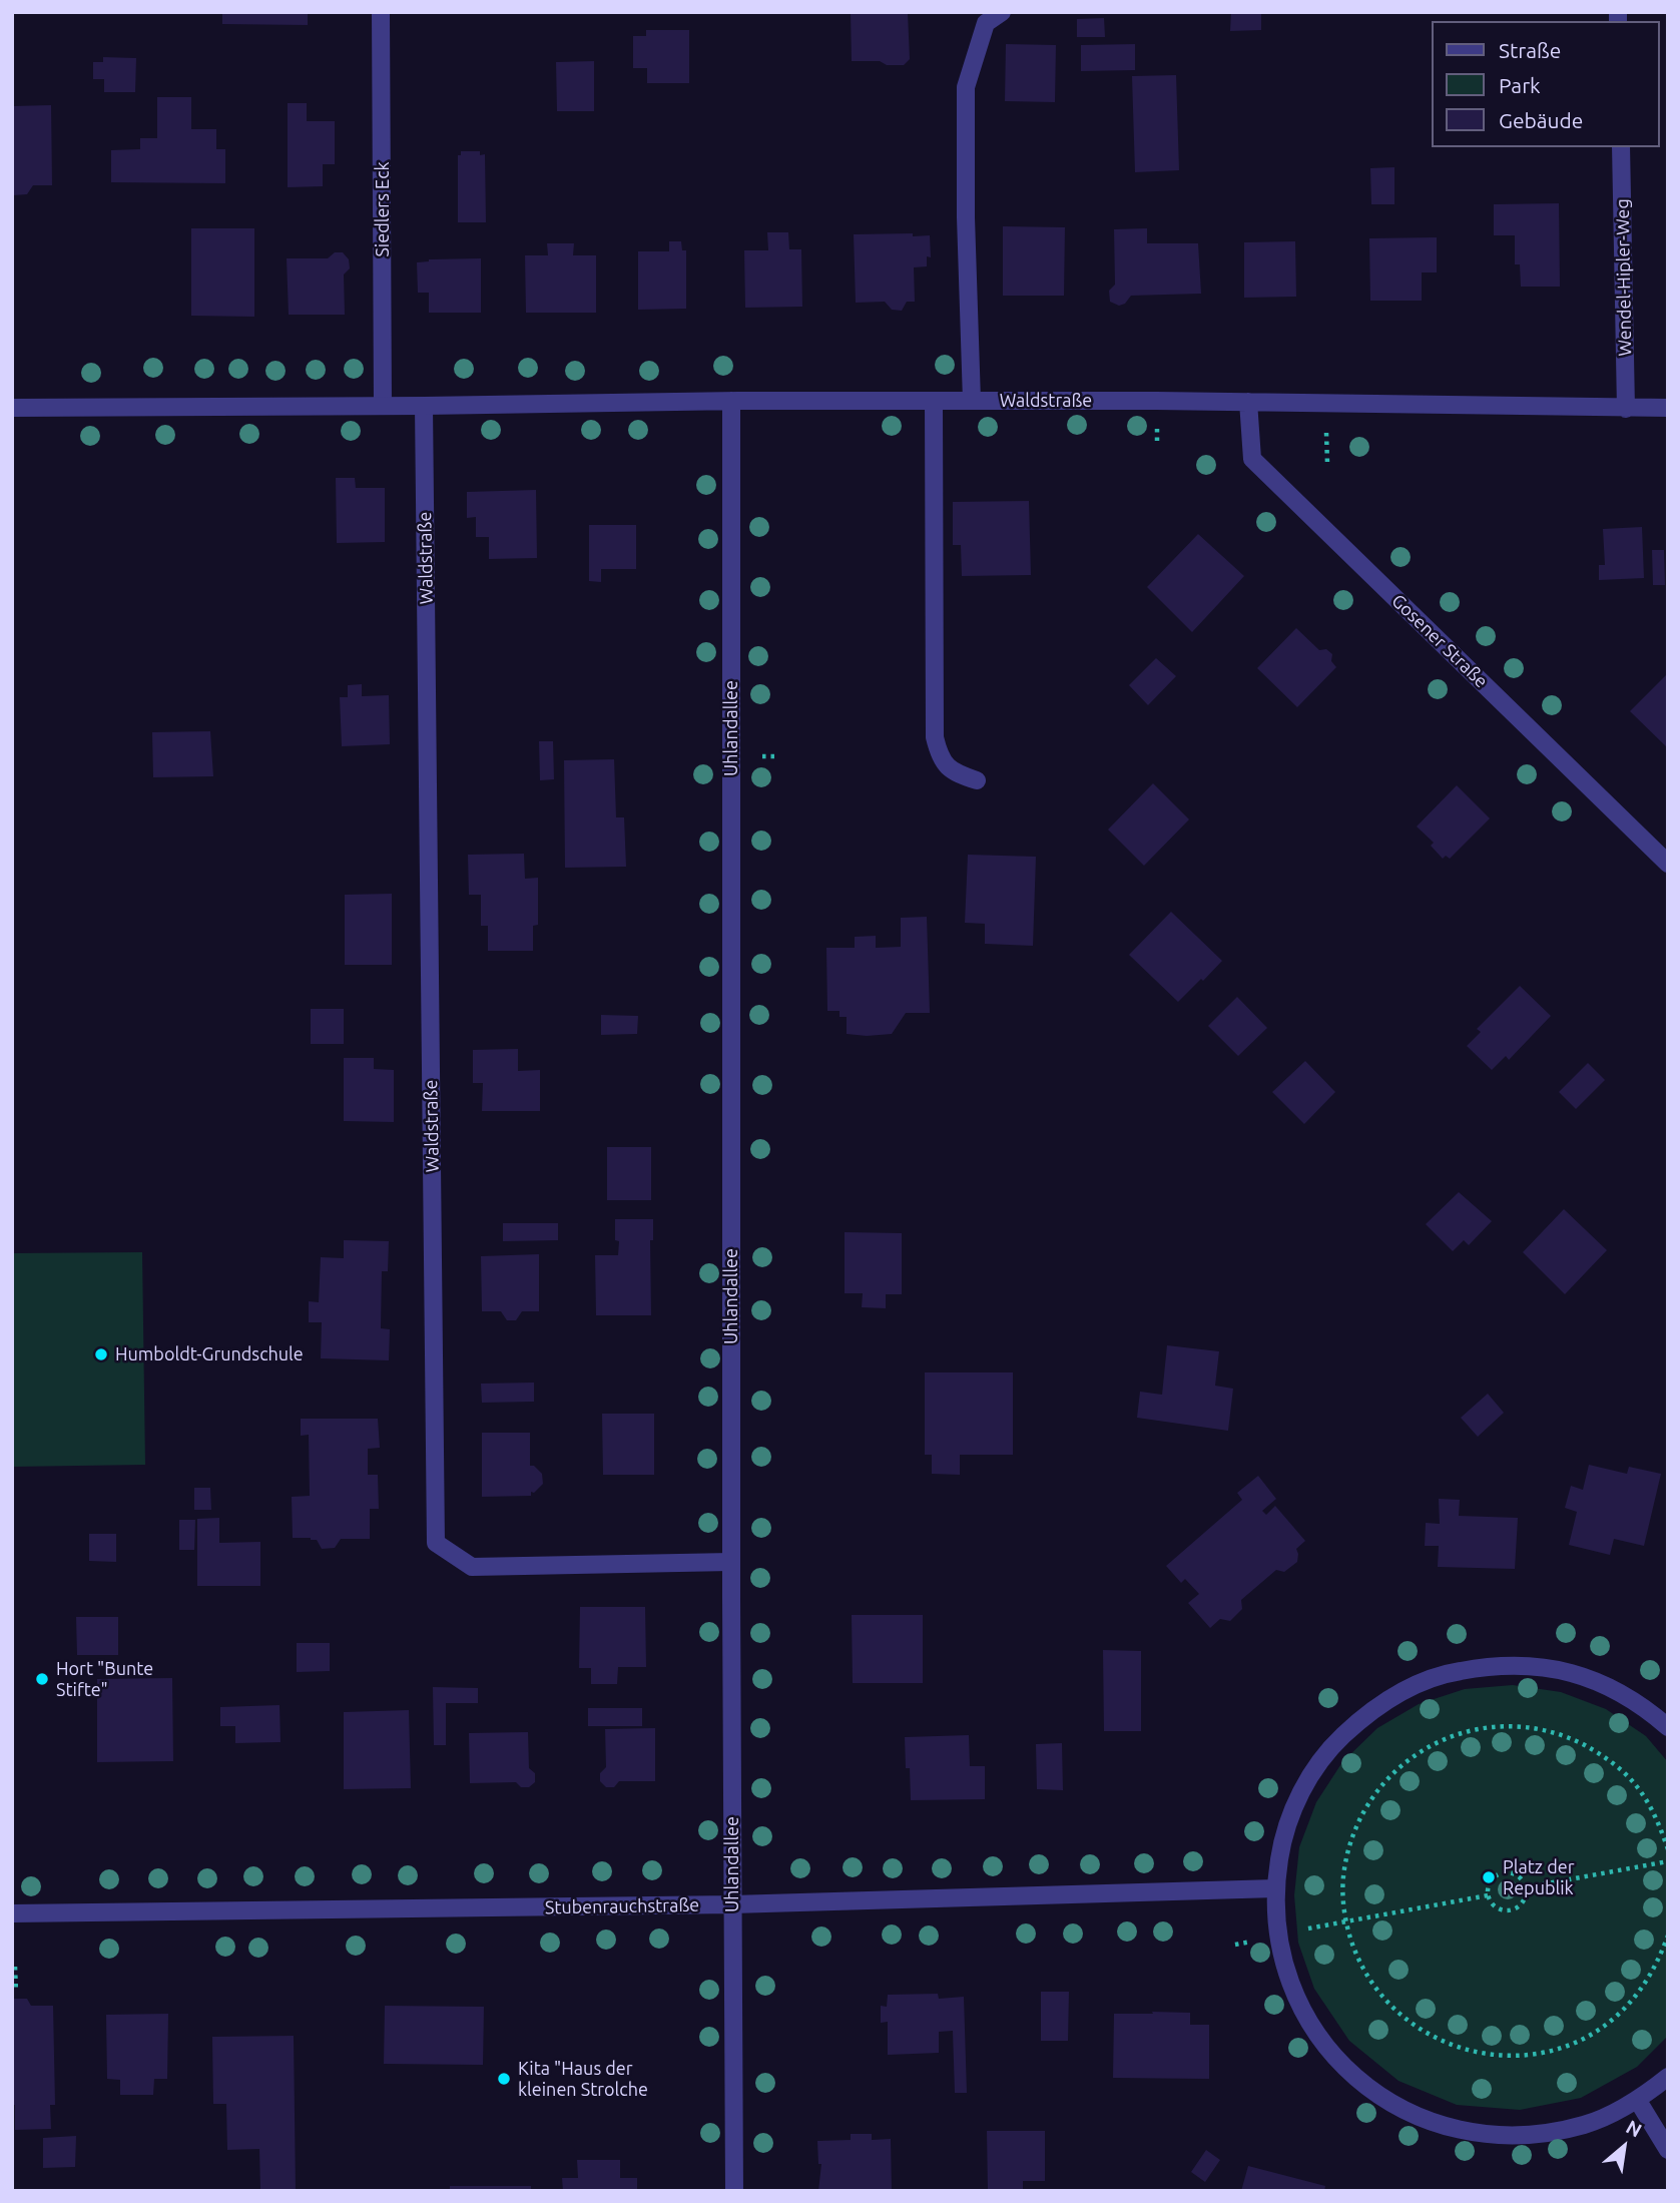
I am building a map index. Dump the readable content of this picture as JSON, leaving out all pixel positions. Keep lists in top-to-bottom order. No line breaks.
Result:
{"streets":{"street":["Siedlers Eck","Wendel-Hipler-Weg","Waldstraße","Gosener Straße","Uhlandallee","Stubenrauchstraße"]},"crossings":[["Siedlers Eck","Waldstraße"],["Wendel-Hipler-Weg","Waldstraße"],["Waldstraße","Gosener Straße"],["Waldstraße","Uhlandallee"],["Uhlandallee","Stubenrauchstraße"]],"places":["Humboldt-Grundschule","Hort \"Bunte Stifte\"","Platz der Republik","Kita \"Haus der kleinen Strolche"],"legend":["Straße","Park","Gebäude"],"north":"top right"}
